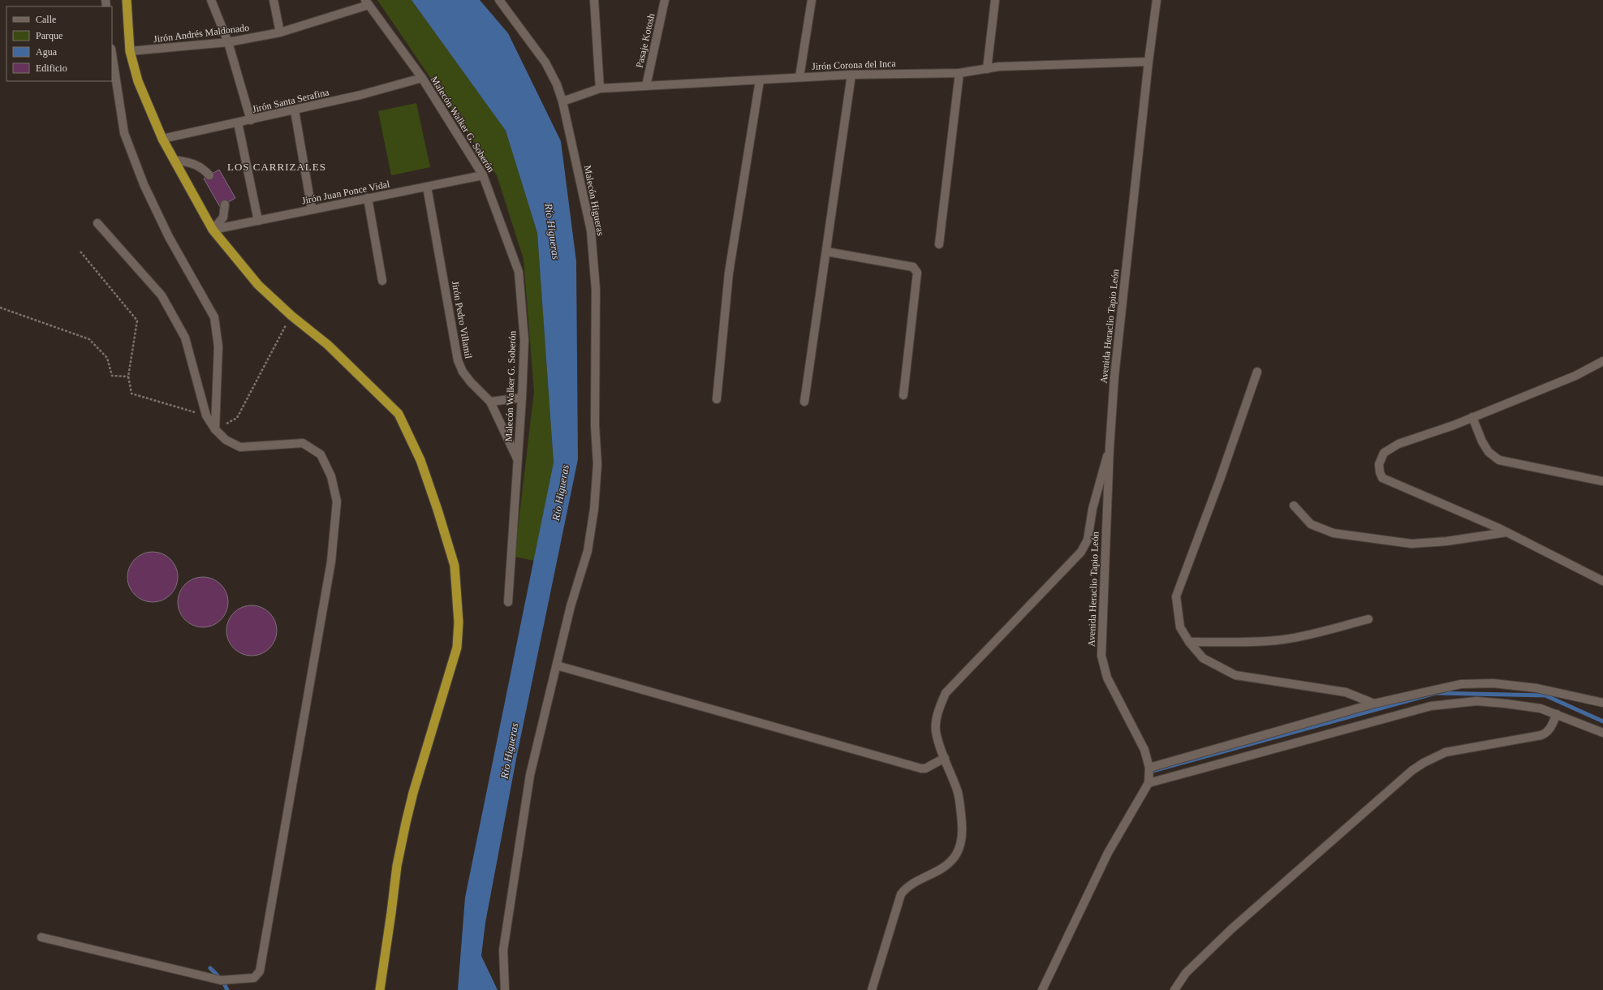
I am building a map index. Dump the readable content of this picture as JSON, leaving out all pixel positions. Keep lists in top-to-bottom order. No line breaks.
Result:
{"streets":{"street":["Jirón Andrés Maldonado","Pasaje Kotosh","Jirón Corona del Inca","Jirón Santa Serafina","Malecón Walker G. Soberón","Jirón Juan Ponce Vidal","Malecón Higueras","Jirón Pedro Villamil","Avenida Heraclio Tapio León"]},"crossings":[["Jirón Andrés Maldonado","Malecón Walker G. Soberón"],["Pasaje Kotosh","Jirón Corona del Inca"],["Jirón Corona del Inca","Malecón Higueras"],["Jirón Corona del Inca","Avenida Heraclio Tapio León"],["Jirón Santa Serafina","Malecón Walker G. Soberón"],["Malecón Walker G. Soberón","Jirón Juan Ponce Vidal"],["Malecón Walker G. Soberón","Jirón Pedro Villamil"],["Jirón Juan Ponce Vidal","Jirón Pedro Villamil"]],"districts":["LOS CARRIZALES"],"water":["Río Higueras"],"legend":["Calle","Parque","Agua","Edificio"]}
